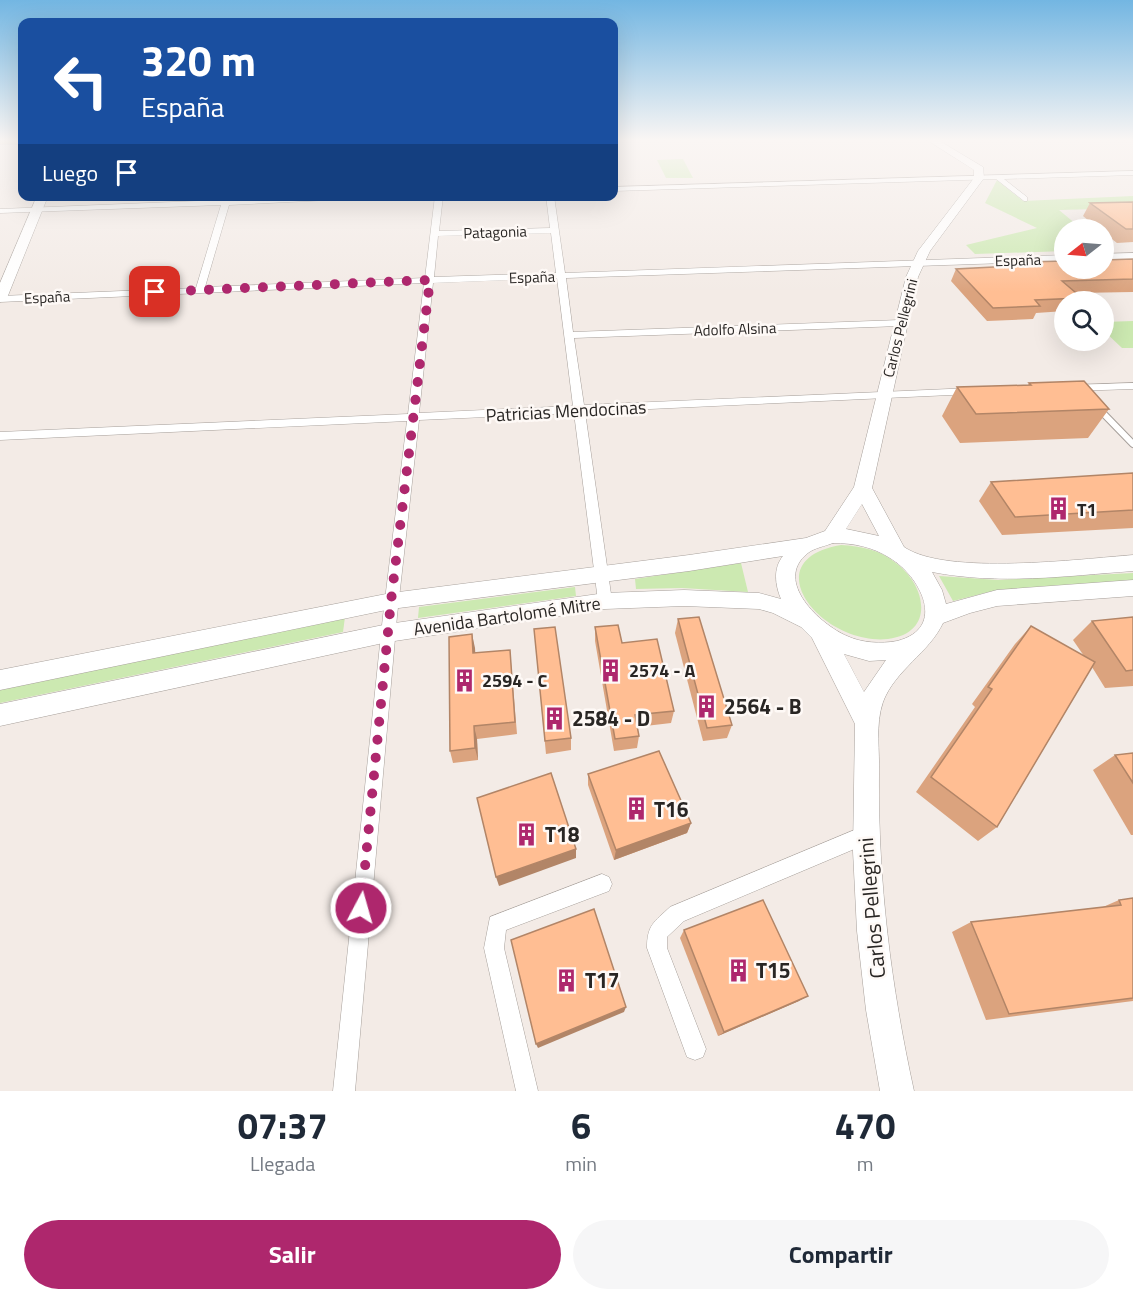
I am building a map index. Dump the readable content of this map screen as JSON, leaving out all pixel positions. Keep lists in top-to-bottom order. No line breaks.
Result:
{"streets":{"street":["Patagonia","España","Carlos Pellegrini","Adolfo Alsina","Patricias Mendocinas","Avenida Bartolomé Mitre"]},"crossings":[["España","Carlos Pellegrini"],["Carlos Pellegrini","Adolfo Alsina"],["Carlos Pellegrini","Patricias Mendocinas"],["Carlos Pellegrini","Avenida Bartolomé Mitre"]],"places":{"building":["T1","2574 - A","2594 - C","2564 - B","2584 - D","T16","T18","T15","T17"]},"north":"left","page":{"turn":["320 m","España"],"then":"Luego","eta":["07:37","Llegada","6","min","470","m"],"buttons":["Salir","Compartir"]}}
